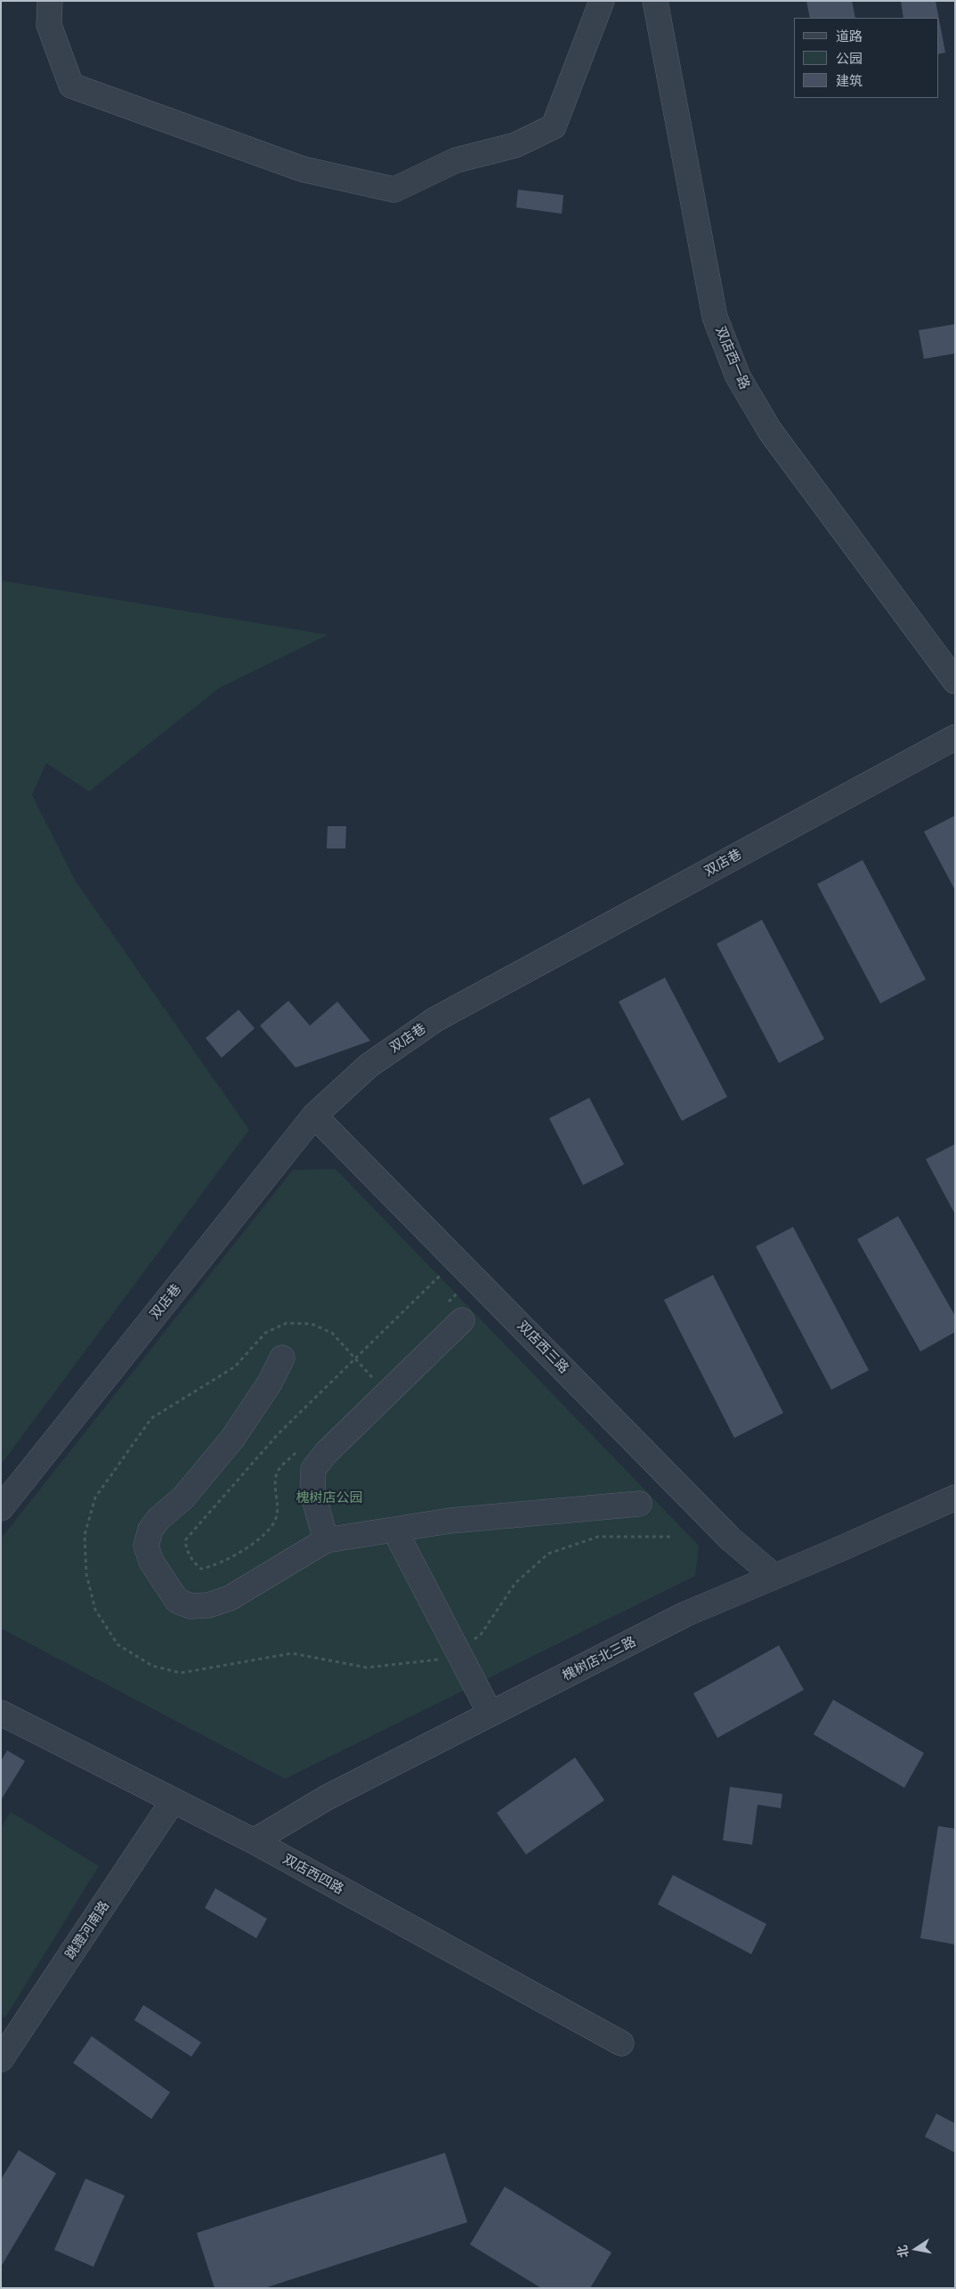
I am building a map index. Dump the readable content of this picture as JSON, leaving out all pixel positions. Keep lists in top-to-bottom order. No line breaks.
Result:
{"streets":{"street":["双店西一路","双店巷","双店西三路","槐树店北三路","双店西四路","跳蹬河南路"]},"crossings":[["双店巷","双店西三路"],["双店西三路","槐树店北三路"],["槐树店北三路","双店西四路"],["双店西四路","跳蹬河南路"]],"parks":["槐树店公园"],"legend":["道路","公园","建筑"],"north":"left"}
